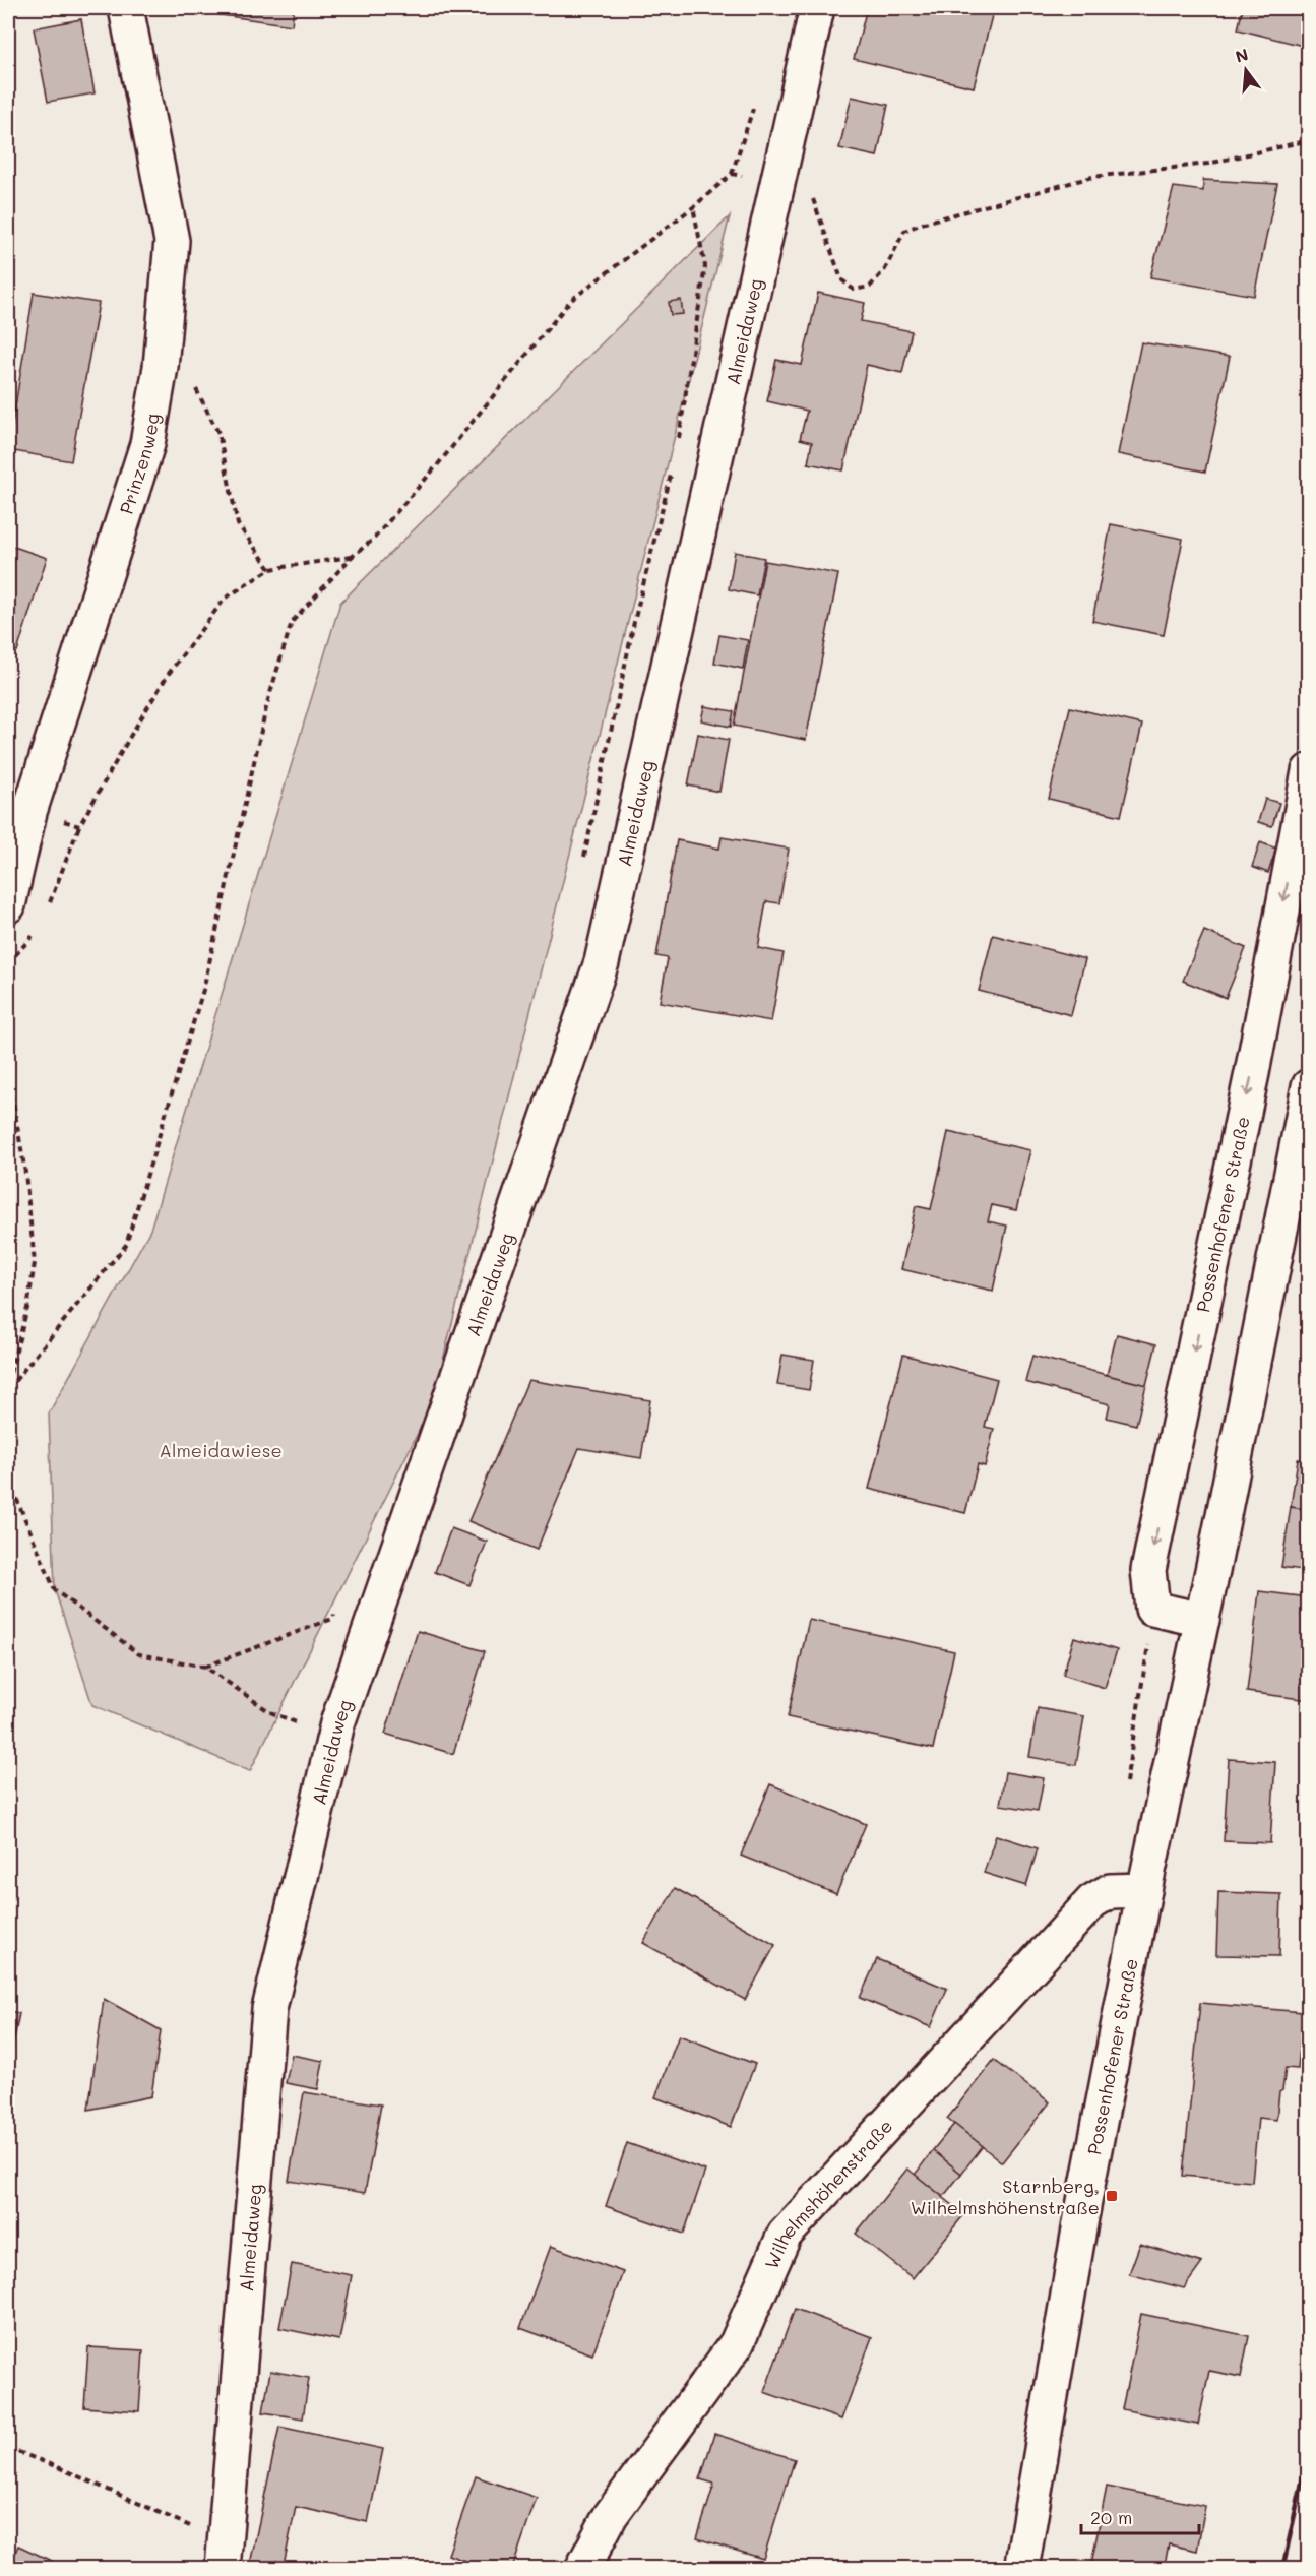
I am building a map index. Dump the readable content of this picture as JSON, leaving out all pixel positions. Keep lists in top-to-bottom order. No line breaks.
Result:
{"streets":{"street":["Almeidaweg","Prinzenweg","Possenhofener Straße","Wilhelmshöhenstraße"]},"crossings":[["Possenhofener Straße","Wilhelmshöhenstraße"]],"parks":["Almeidawiese"],"places":{"transit":["Starnberg, Wilhelmshöhenstraße"]},"scale_bar":"20 m","north":"top"}
